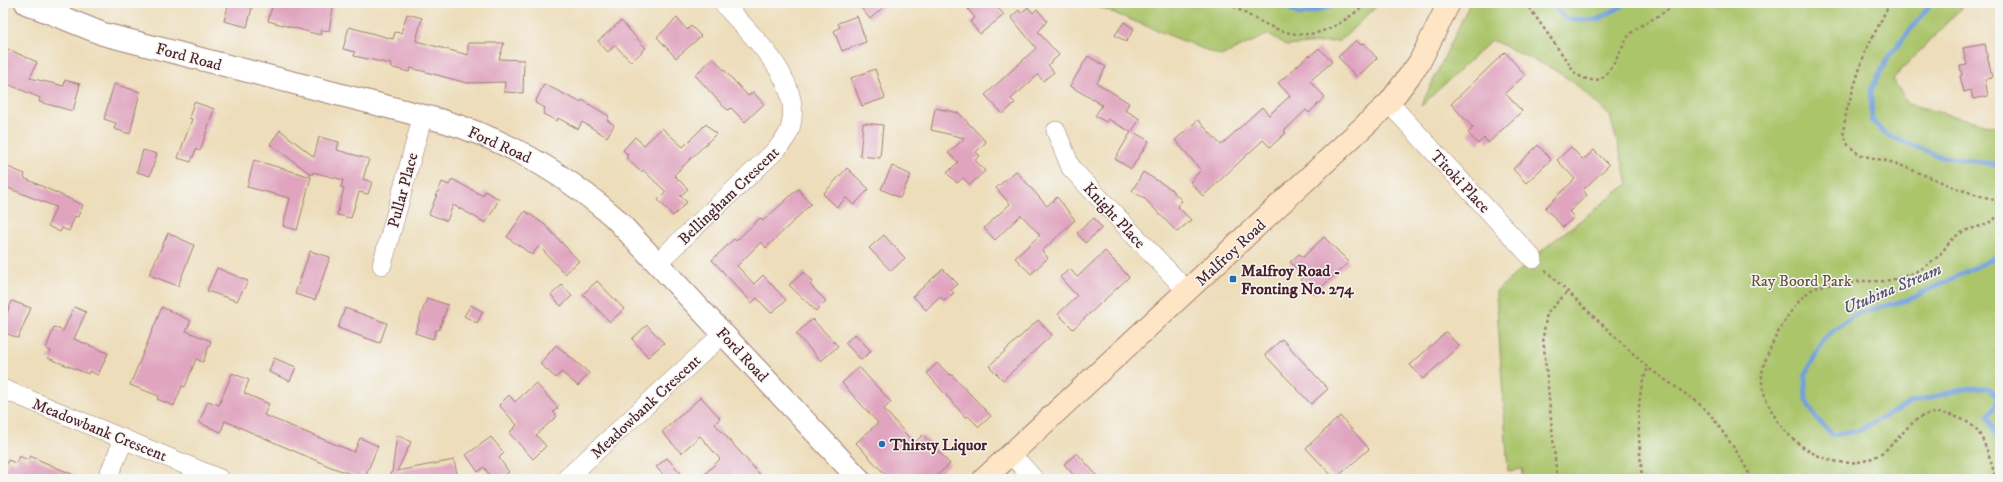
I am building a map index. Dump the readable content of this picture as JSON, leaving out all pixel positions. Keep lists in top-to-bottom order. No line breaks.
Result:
{"streets":{"main road":["Malfroy Road"],"street":["Ford Road","Titoki Place","Pullar Place","Bellingham Crescent","Knight Place","Meadowbank Crescent"]},"crossings":[["Ford Road","Pullar Place"],["Ford Road","Bellingham Crescent"],["Ford Road","Meadowbank Crescent"],["Titoki Place","Malfroy Road"],["Knight Place","Malfroy Road"]],"water":["Utuhina Stream"],"parks":["Ray Boord Park"],"places":{"transit":["Malfroy Road - Fronting No. 274"],"other":["Thirsty Liquor"]}}
